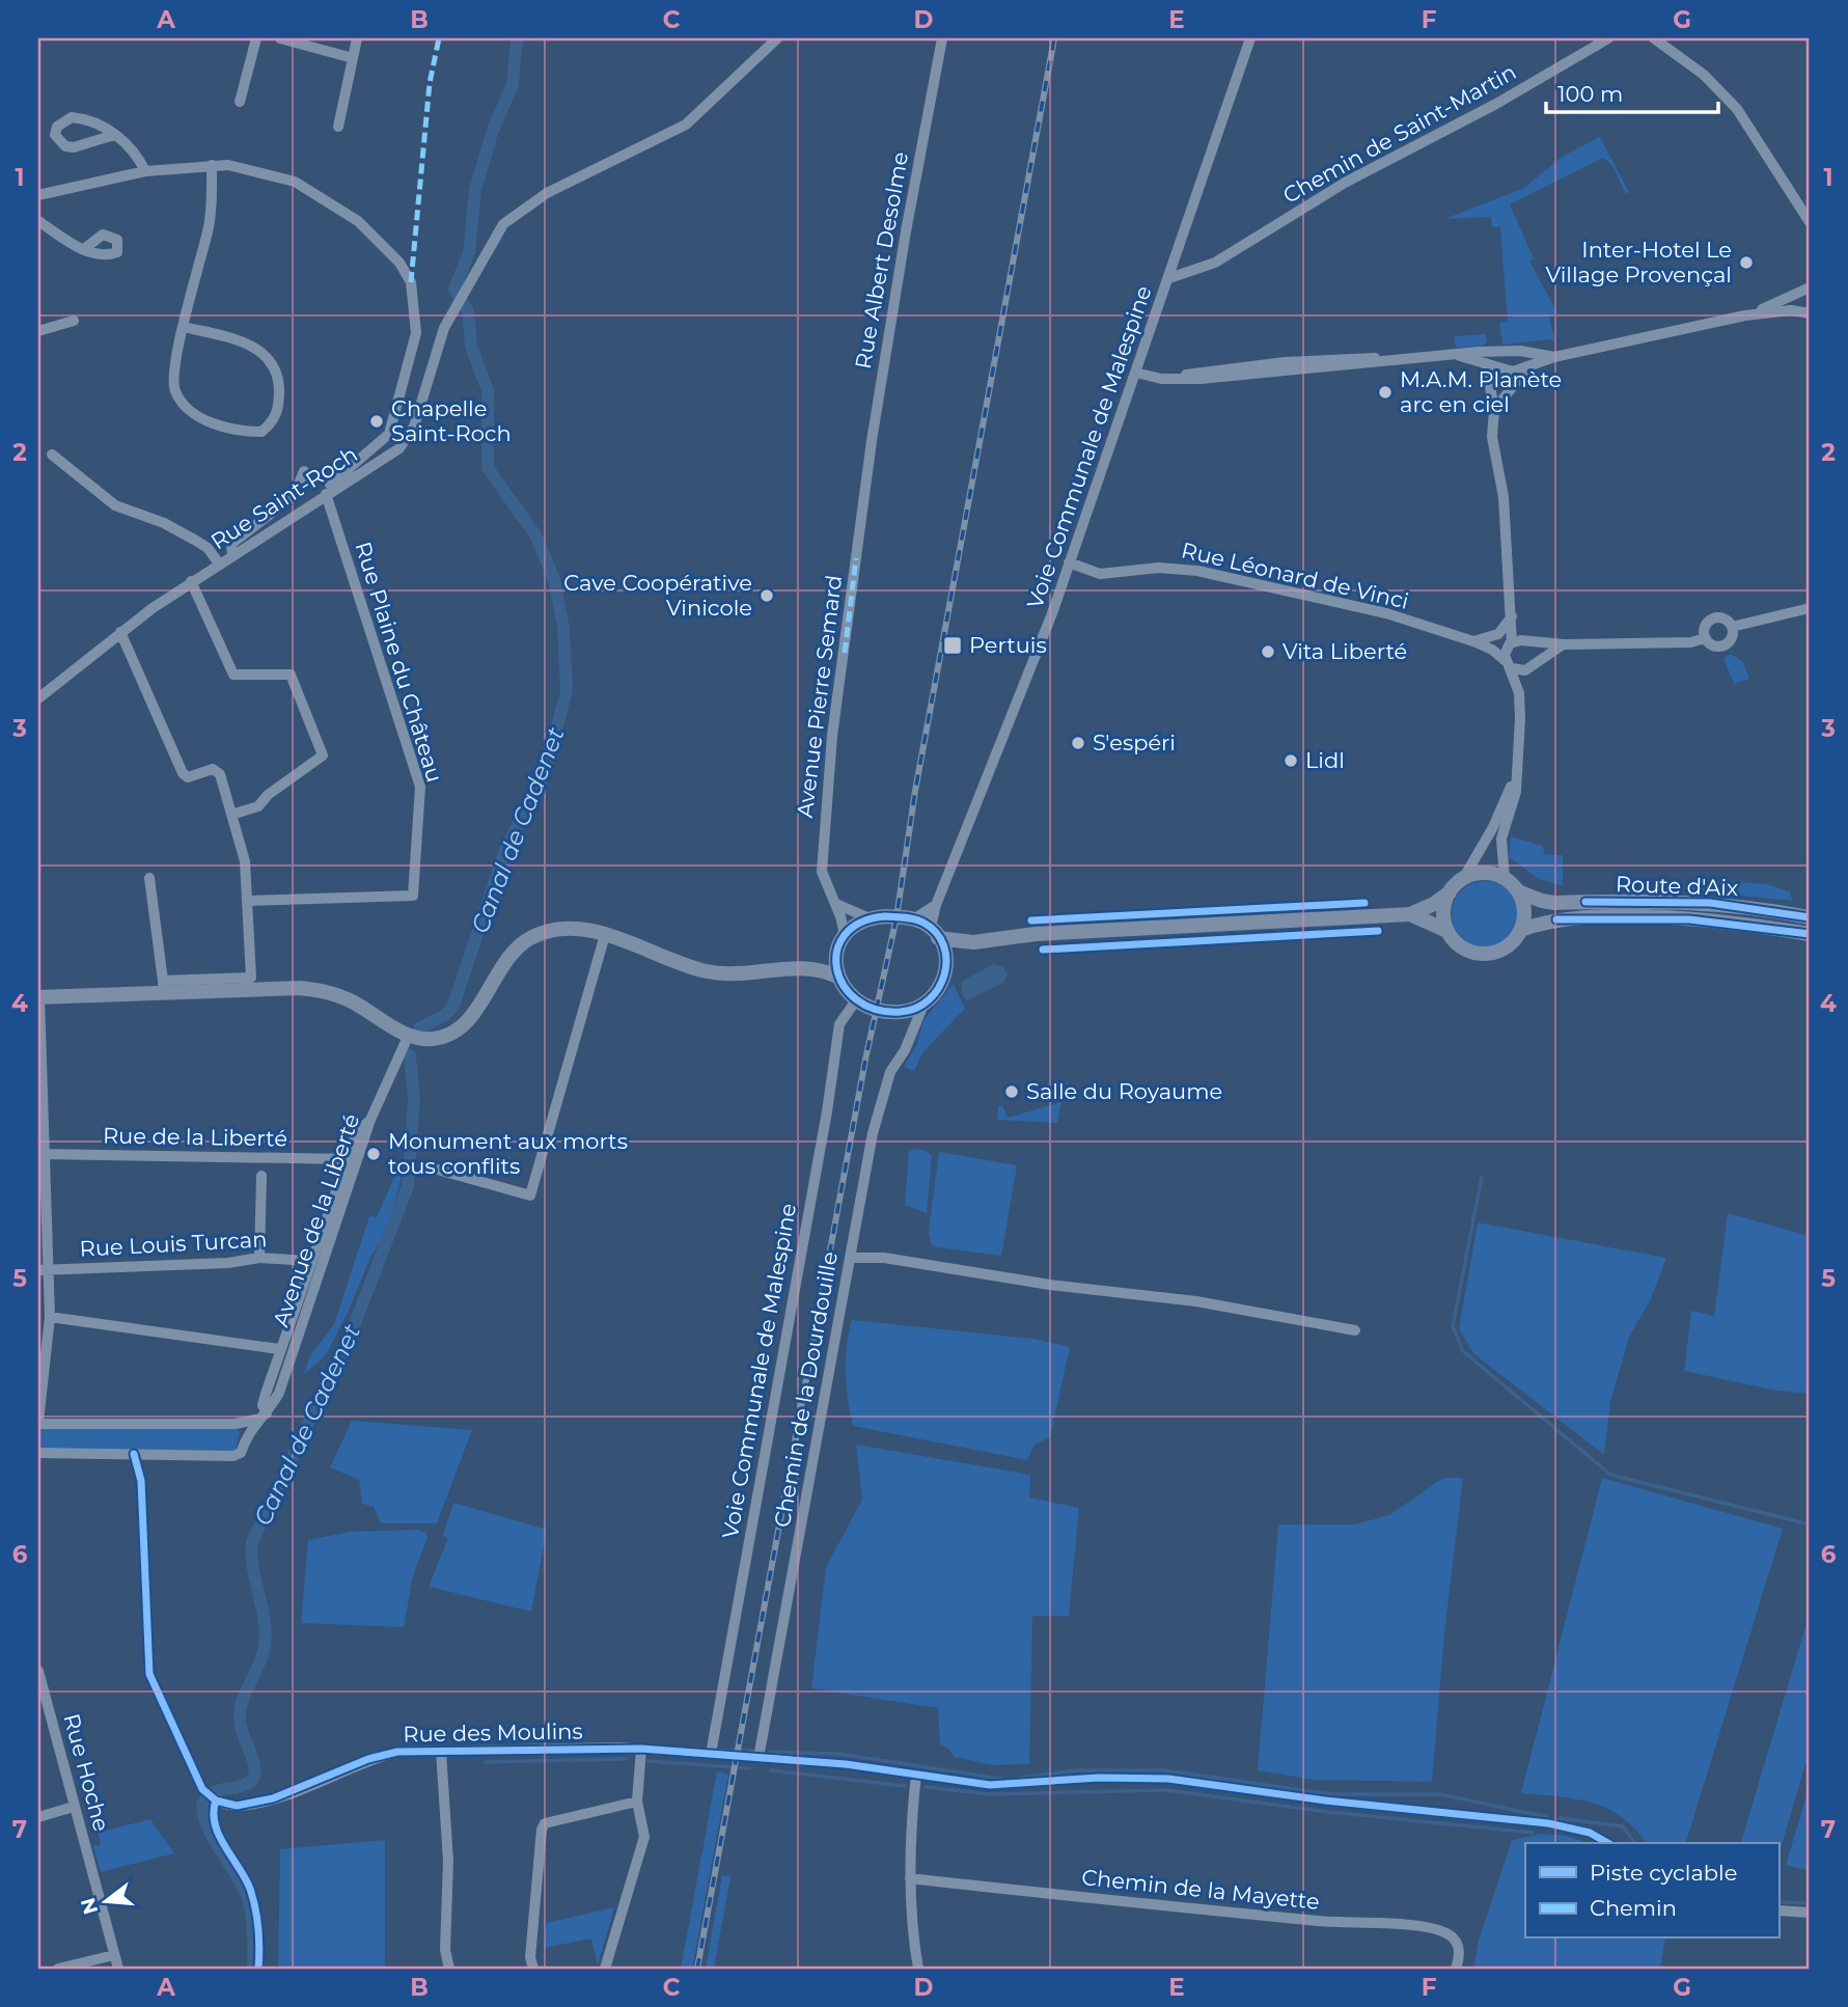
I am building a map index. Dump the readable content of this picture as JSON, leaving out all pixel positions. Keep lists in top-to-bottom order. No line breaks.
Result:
{"streets":{"main road":["Route d'Aix"],"street":["Chemin de Saint-Martin","Rue Albert Desolme","Voie Communale de Malespine","Rue Saint-Roch","Rue Léonard de Vinci","Rue Plaine du Château","Avenue Pierre Semard","Rue de la Liberté","Avenue de la Liberté","Rue Louis Turcan","Chemin de la Dourdouille","Rue des Moulins","Rue Hoche","Chemin de la Mayette"]},"crossings":[["Chemin de Saint-Martin","Voie Communale de Malespine"],["Rue Albert Desolme","Avenue Pierre Semard"],["Voie Communale de Malespine","Rue Léonard de Vinci"],["Voie Communale de Malespine","Avenue Pierre Semard"],["Voie Communale de Malespine","Chemin de la Dourdouille"],["Voie Communale de Malespine","Rue des Moulins"],["Rue Saint-Roch","Rue Plaine du Château"],["Avenue Pierre Semard","Chemin de la Dourdouille"],["Avenue de la Liberté","Rue des Moulins"]],"water":["Canal de Cadenet"],"places":{"other":["Inter-Hotel Le Village Provençal","M.A.M. Planète arc en ciel","Chapelle Saint-Roch","Cave Coopérative Vinicole","Vita Liberté","S'espéri","Lidl","Salle du Royaume","Monument aux morts tous conflits"],"transit":["Pertuis"]},"legend":["Piste cyclable","Chemin"],"scale_bar":"100 m","north":"left","grid":{"columns":["A","B","C","D","E","F","G"],"rows":["1","2","3","4","5","6","7"]}}
